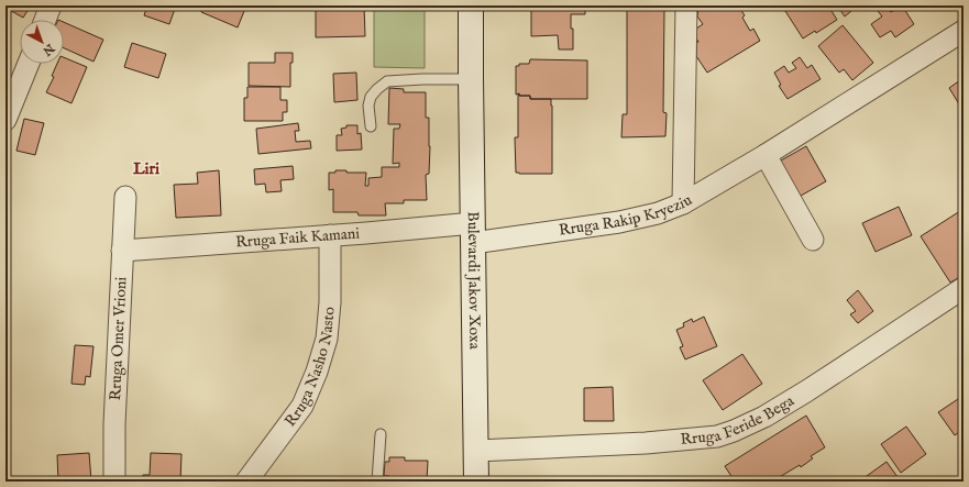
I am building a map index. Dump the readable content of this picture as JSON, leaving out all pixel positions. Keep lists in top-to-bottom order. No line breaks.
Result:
{"streets":{"main road":["Bulevardi Jakov Xoxa"],"street":["Rruga Rakip Kryeziu","Rruga Faik Kamani","Rruga Omer Vrioni","Rruga Nasho Nasto","Rruga Feride Bega"]},"crossings":[["Rruga Rakip Kryeziu","Rruga Faik Kamani"],["Rruga Rakip Kryeziu","Bulevardi Jakov Xoxa"],["Rruga Faik Kamani","Bulevardi Jakov Xoxa"],["Rruga Faik Kamani","Rruga Omer Vrioni"],["Rruga Faik Kamani","Rruga Nasho Nasto"],["Bulevardi Jakov Xoxa","Rruga Feride Bega"]],"districts":["Liri"],"north":"bottom right"}
